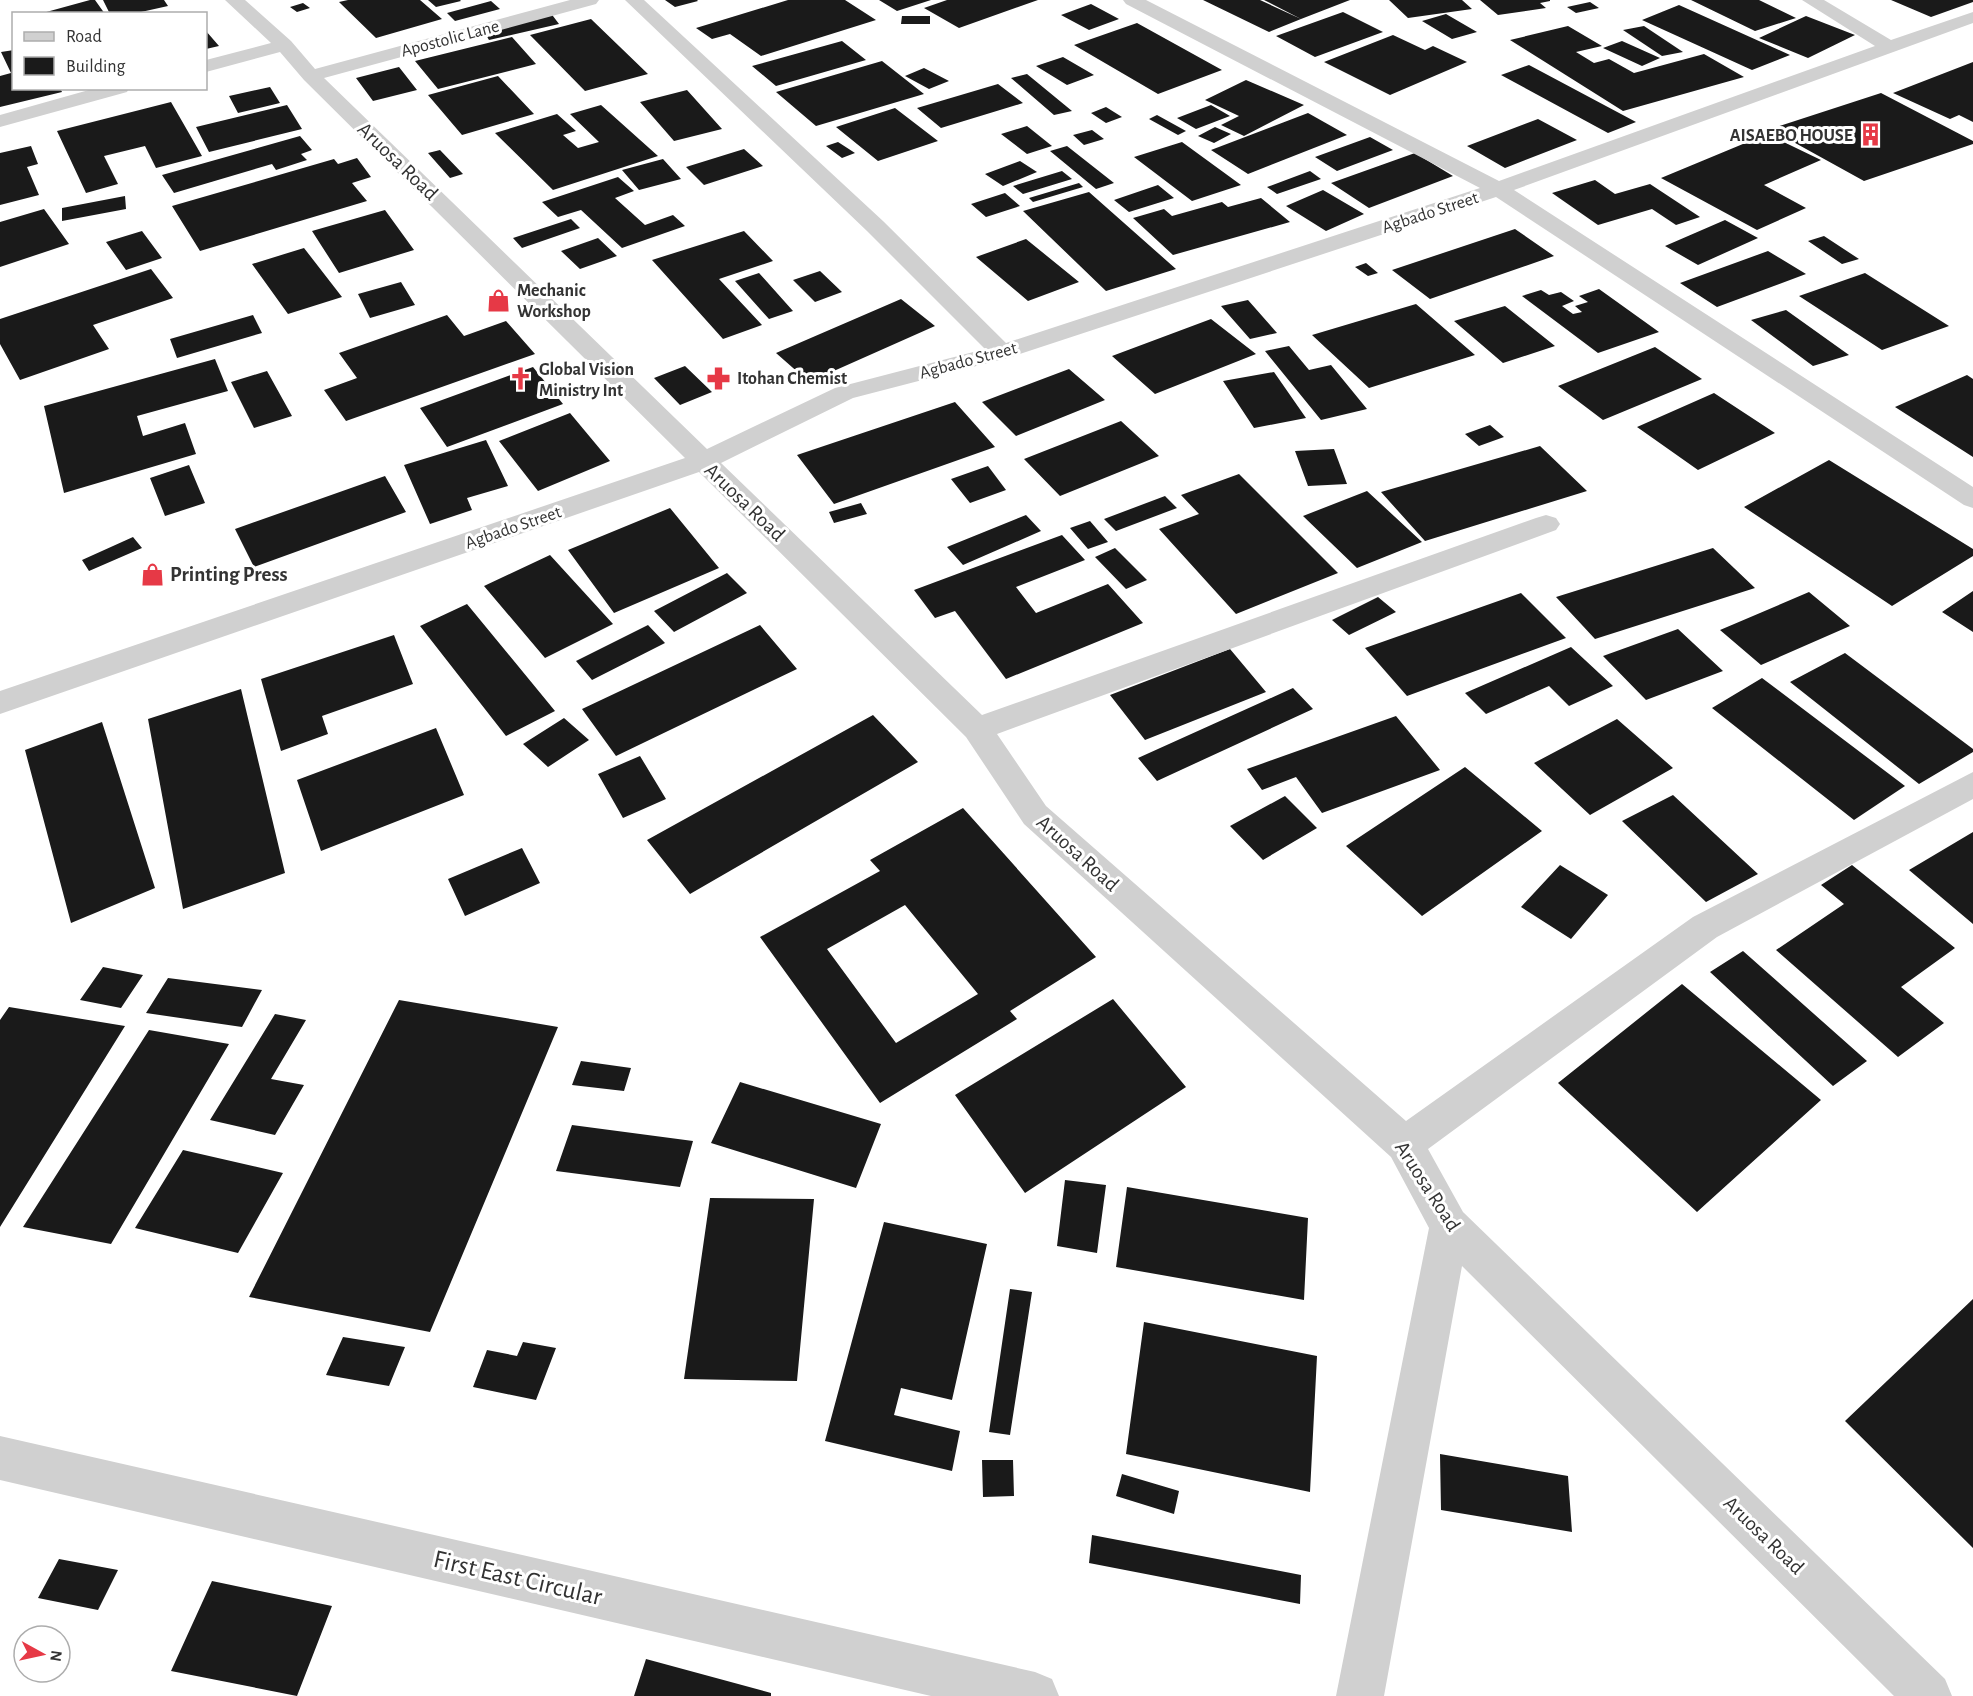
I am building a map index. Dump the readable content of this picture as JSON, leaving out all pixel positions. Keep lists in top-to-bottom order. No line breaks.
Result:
{"streets":{"street":["Apostolic Lane","Aruosa Road","Agbado Street","First East Circular"]},"crossings":[["Apostolic Lane","Aruosa Road"],["Aruosa Road","Agbado Street"]],"places":{"building":["AISAEBO HOUSE"],"shop":["Mechanic Workshop","Printing Press"],"pharmacy":["Itohan Chemist"],"church":["Global Vision Ministry Int"]},"legend":["Road","Building"],"north":"right"}
